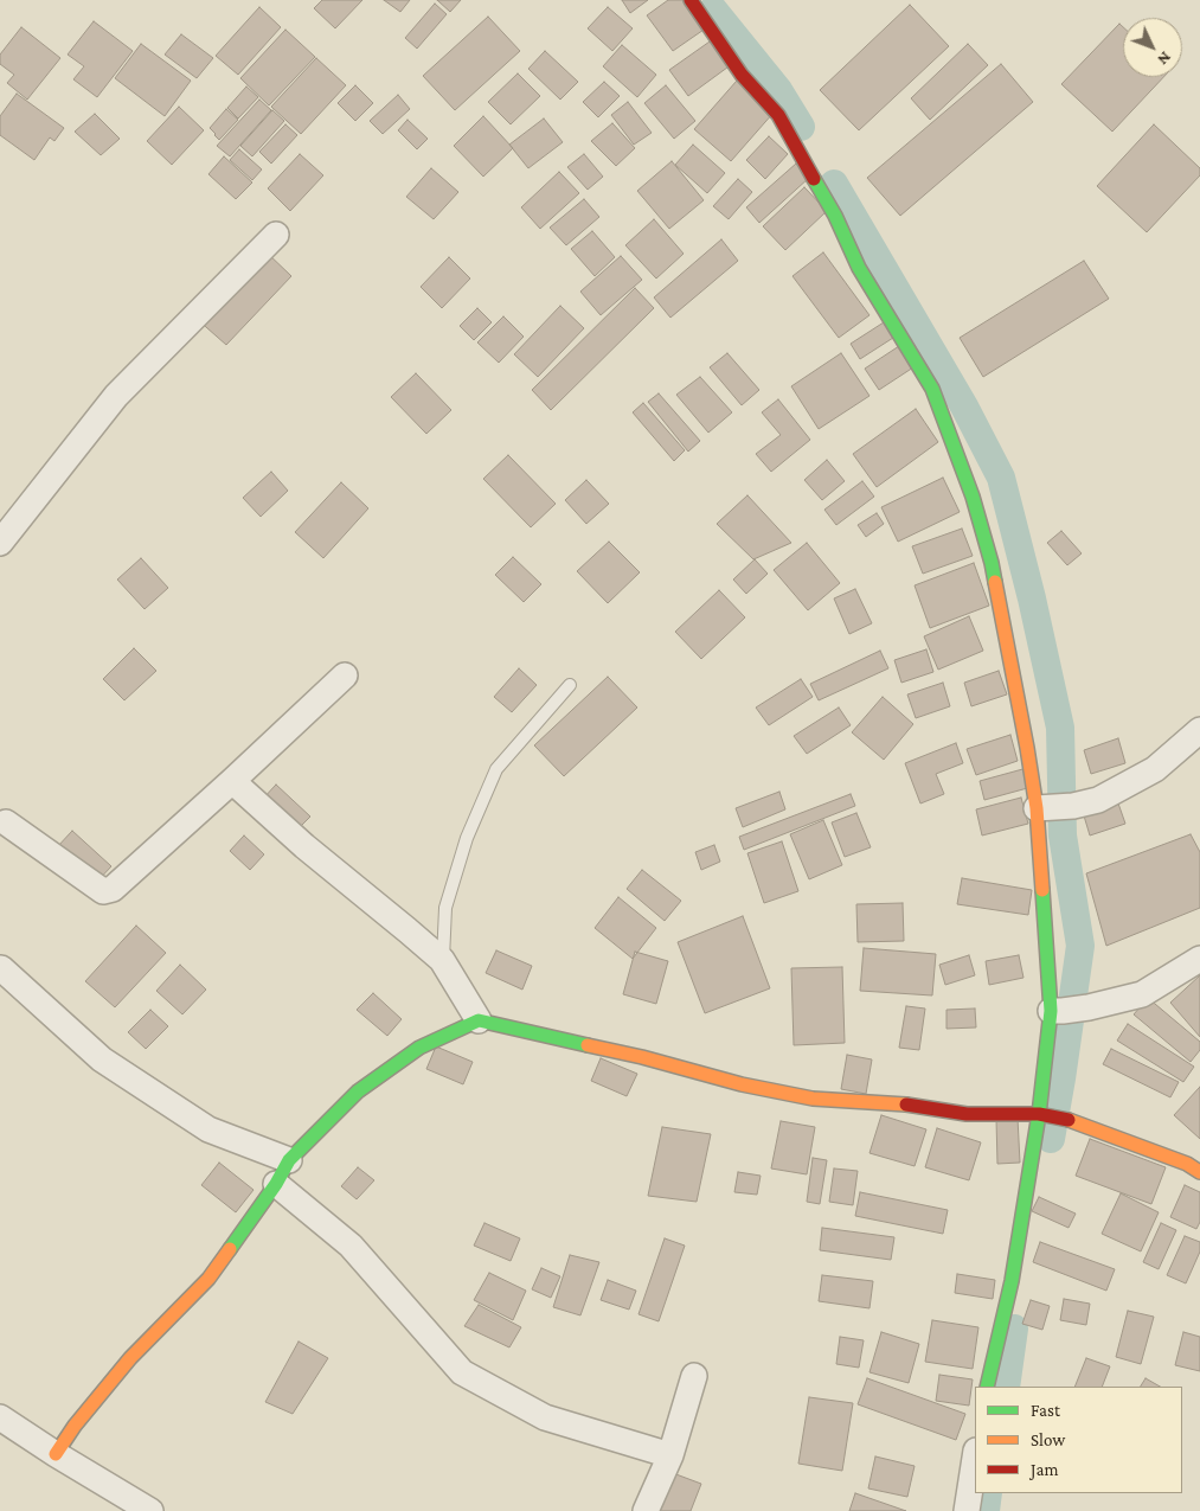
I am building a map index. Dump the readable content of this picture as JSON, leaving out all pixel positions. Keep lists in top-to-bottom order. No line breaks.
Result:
{"legend":["Fast","Slow","Jam"],"north":"bottom right"}
